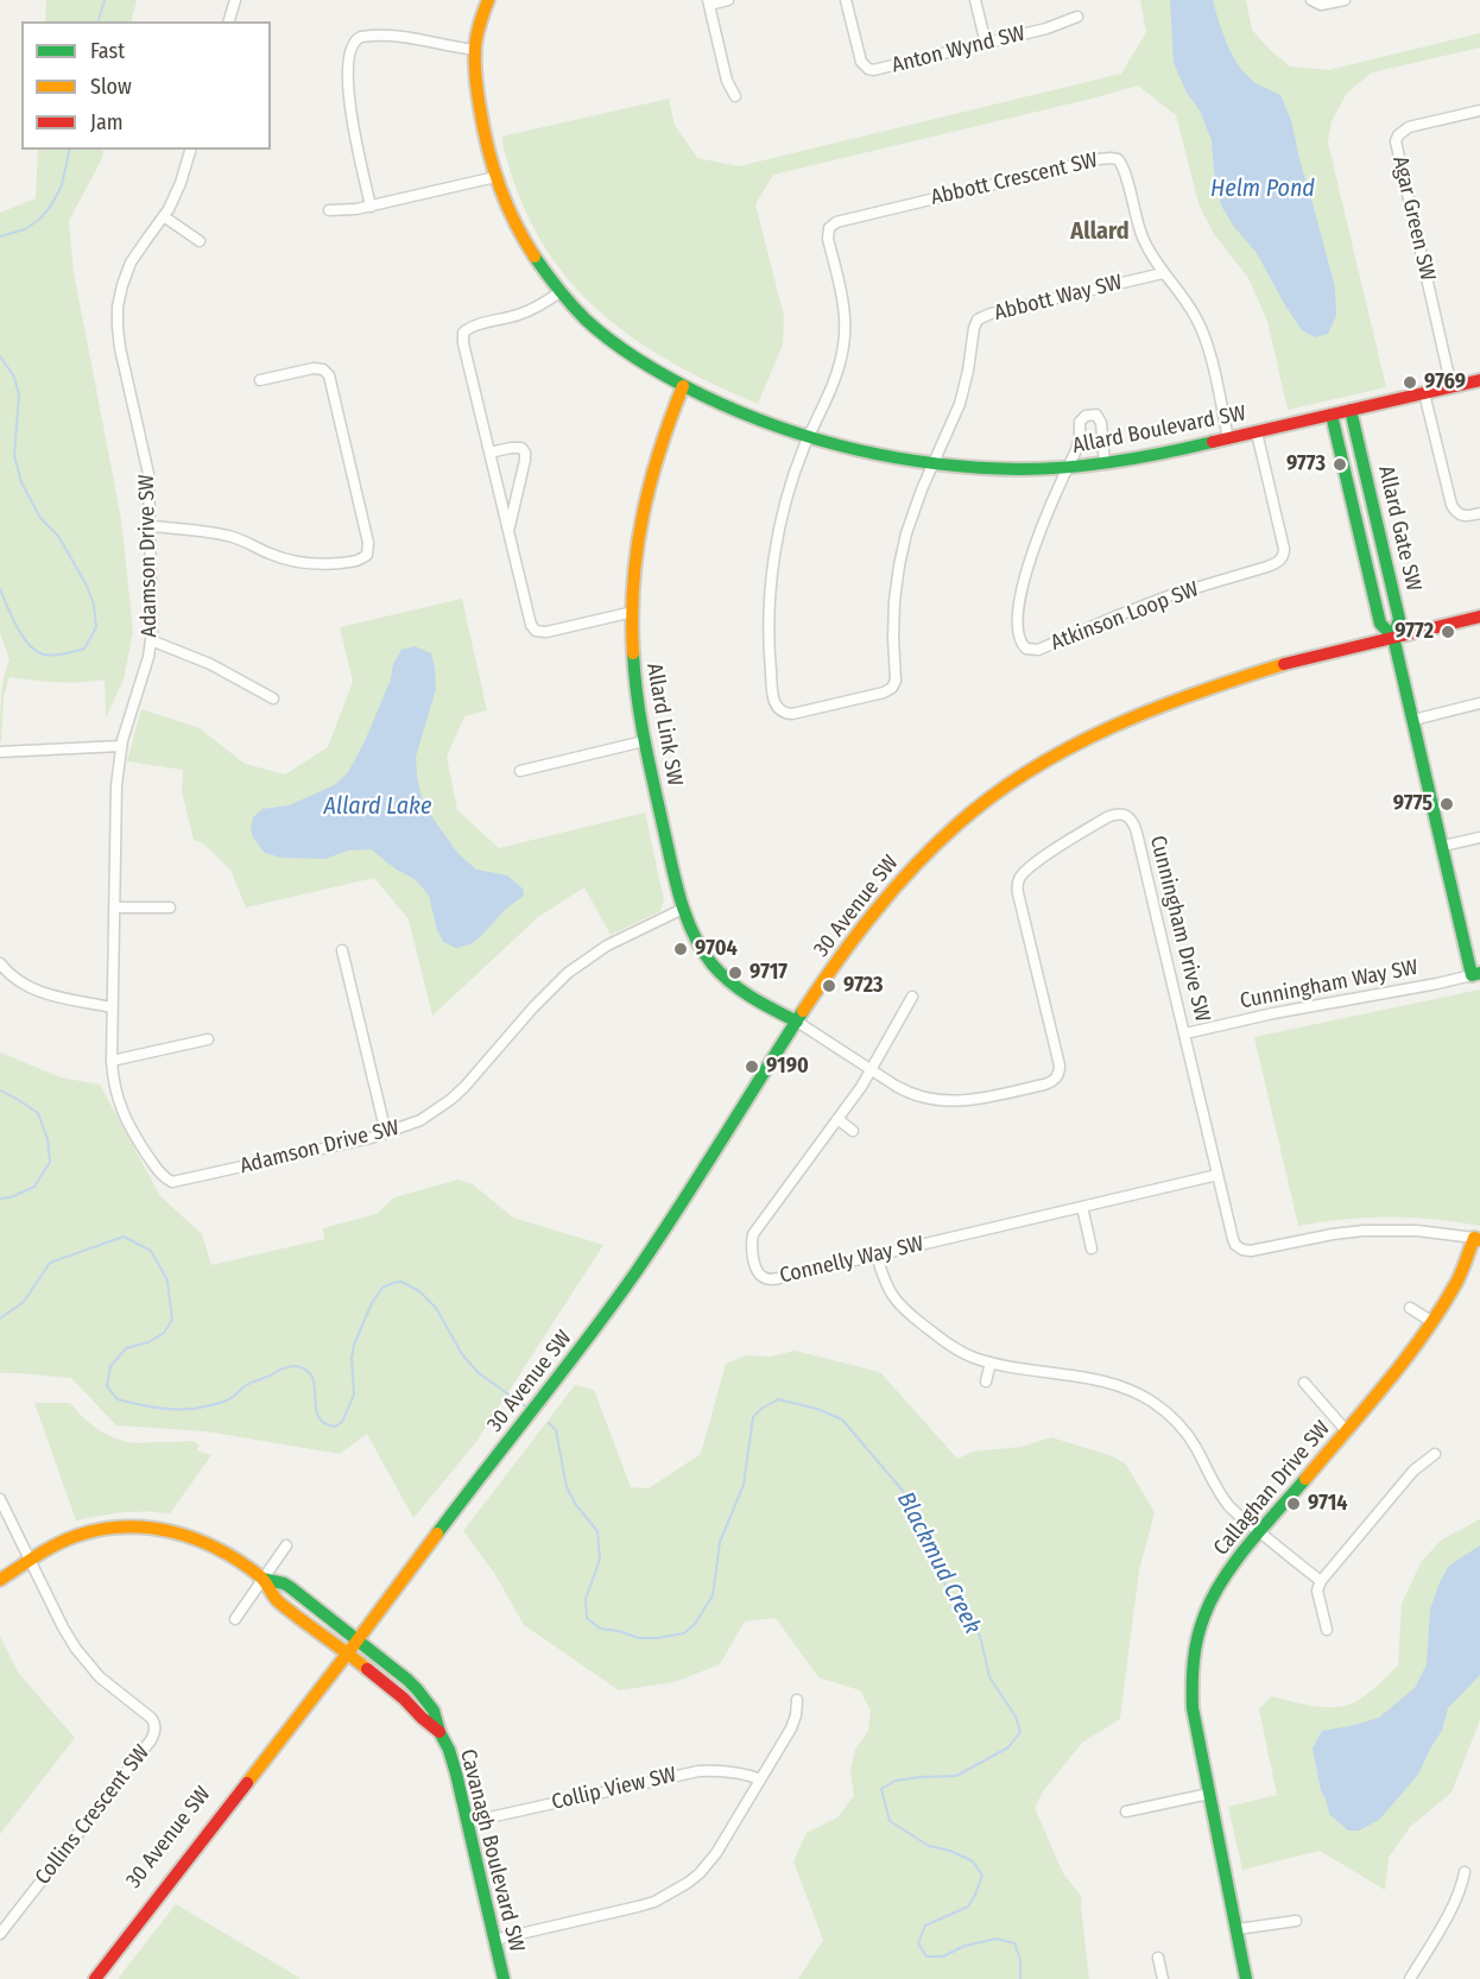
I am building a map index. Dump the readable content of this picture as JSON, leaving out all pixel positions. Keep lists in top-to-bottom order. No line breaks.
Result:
{"streets":{"street":["Anton Wynd SW","Abbott Crescent SW","Agar Green SW","Abbott Way SW","Allard Boulevard SW","Allard Gate SW","Adamson Drive SW","Atkinson Loop SW","Allard Link SW","30 Avenue SW","Cunningham Drive SW","Cunningham Way SW","Connelly Way SW","Callaghan Drive SW","Collip View SW","Collins Crescent SW","Cavanagh Boulevard SW"]},"crossings":[["Abbott Crescent SW","Abbott Way SW"],["Abbott Crescent SW","Allard Boulevard SW"],["Agar Green SW","Allard Boulevard SW"],["Abbott Way SW","Allard Boulevard SW"],["Allard Boulevard SW","Allard Gate SW"],["Allard Boulevard SW","Atkinson Loop SW"],["Allard Boulevard SW","Allard Link SW"],["Allard Gate SW","30 Avenue SW"],["Adamson Drive SW","Allard Link SW"],["Allard Link SW","30 Avenue SW"],["Allard Link SW","Cunningham Drive SW"],["30 Avenue SW","Cunningham Drive SW"],["30 Avenue SW","Cavanagh Boulevard SW"],["Cunningham Drive SW","Cunningham Way SW"],["Cunningham Drive SW","Connelly Way SW"],["Cunningham Drive SW","Callaghan Drive SW"],["Collip View SW","Cavanagh Boulevard SW"]],"districts":["Allard"],"water":["Helm Pond","Allard Lake","Blackmud Creek"],"places":["9769","9773","9772","9775","9704","9717","9723","9190","9714"],"legend":["Fast","Slow","Jam"]}
